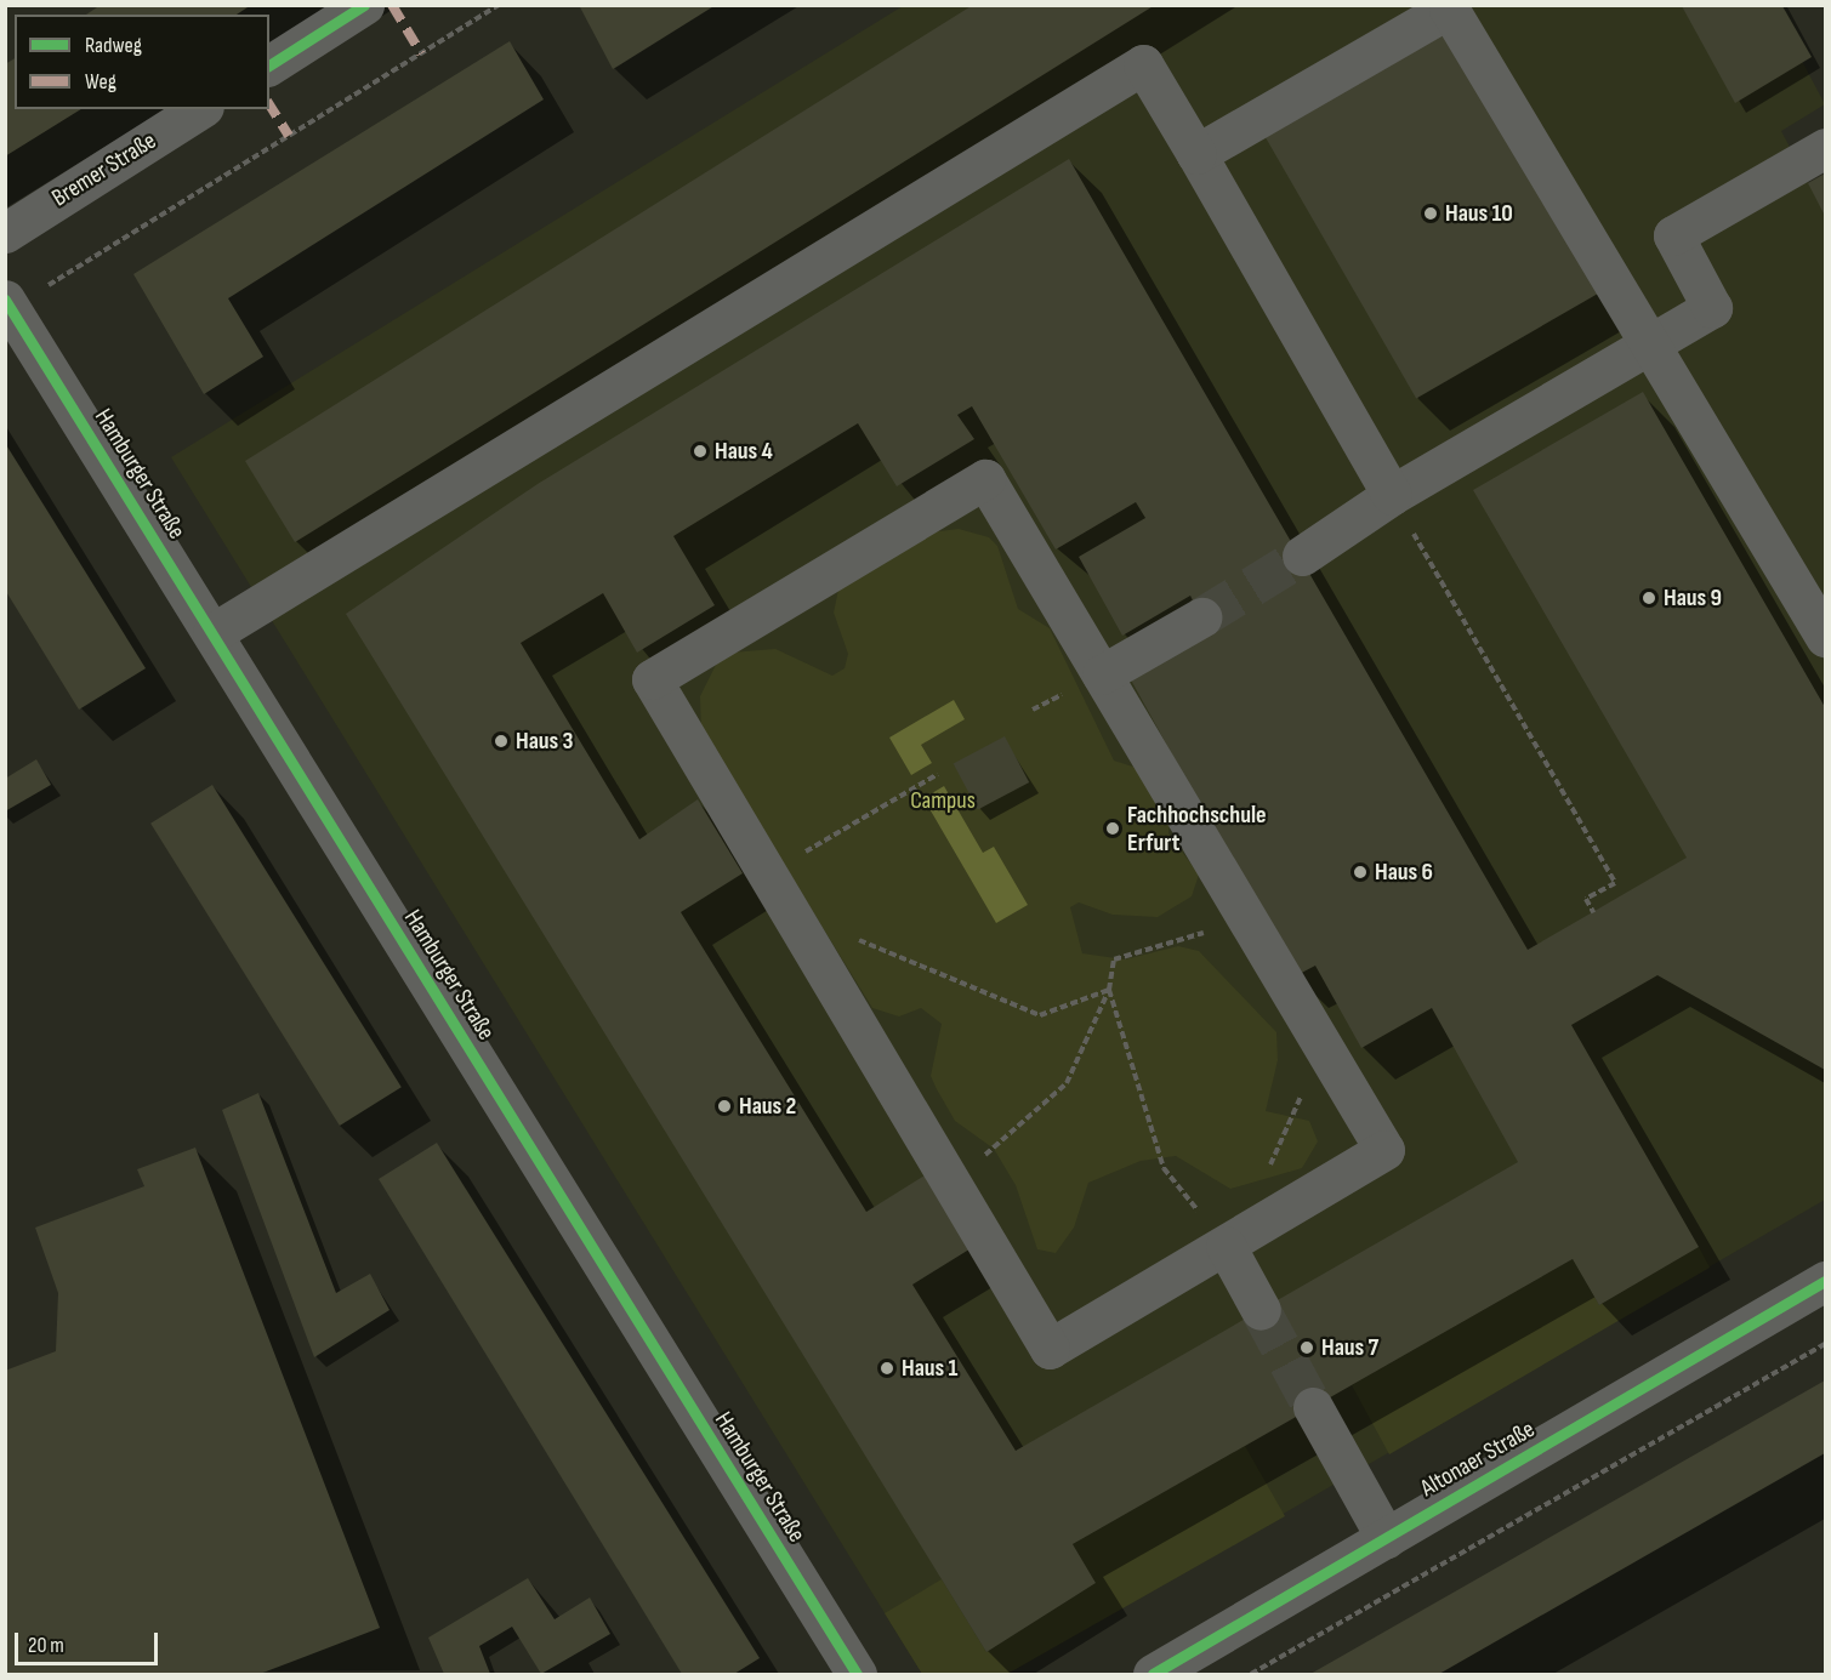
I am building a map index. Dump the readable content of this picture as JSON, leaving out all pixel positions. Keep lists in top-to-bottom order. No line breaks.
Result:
{"streets":{"street":["Bremer Straße","Hamburger Straße","Altonaer Straße"]},"parks":["Campus"],"places":["Haus 10","Haus 4","Haus 9","Haus 3","Fachhochschule Erfurt","Haus 6","Haus 2","Haus 7","Haus 1"],"legend":["Radweg","Weg"],"scale_bar":"20 m"}
